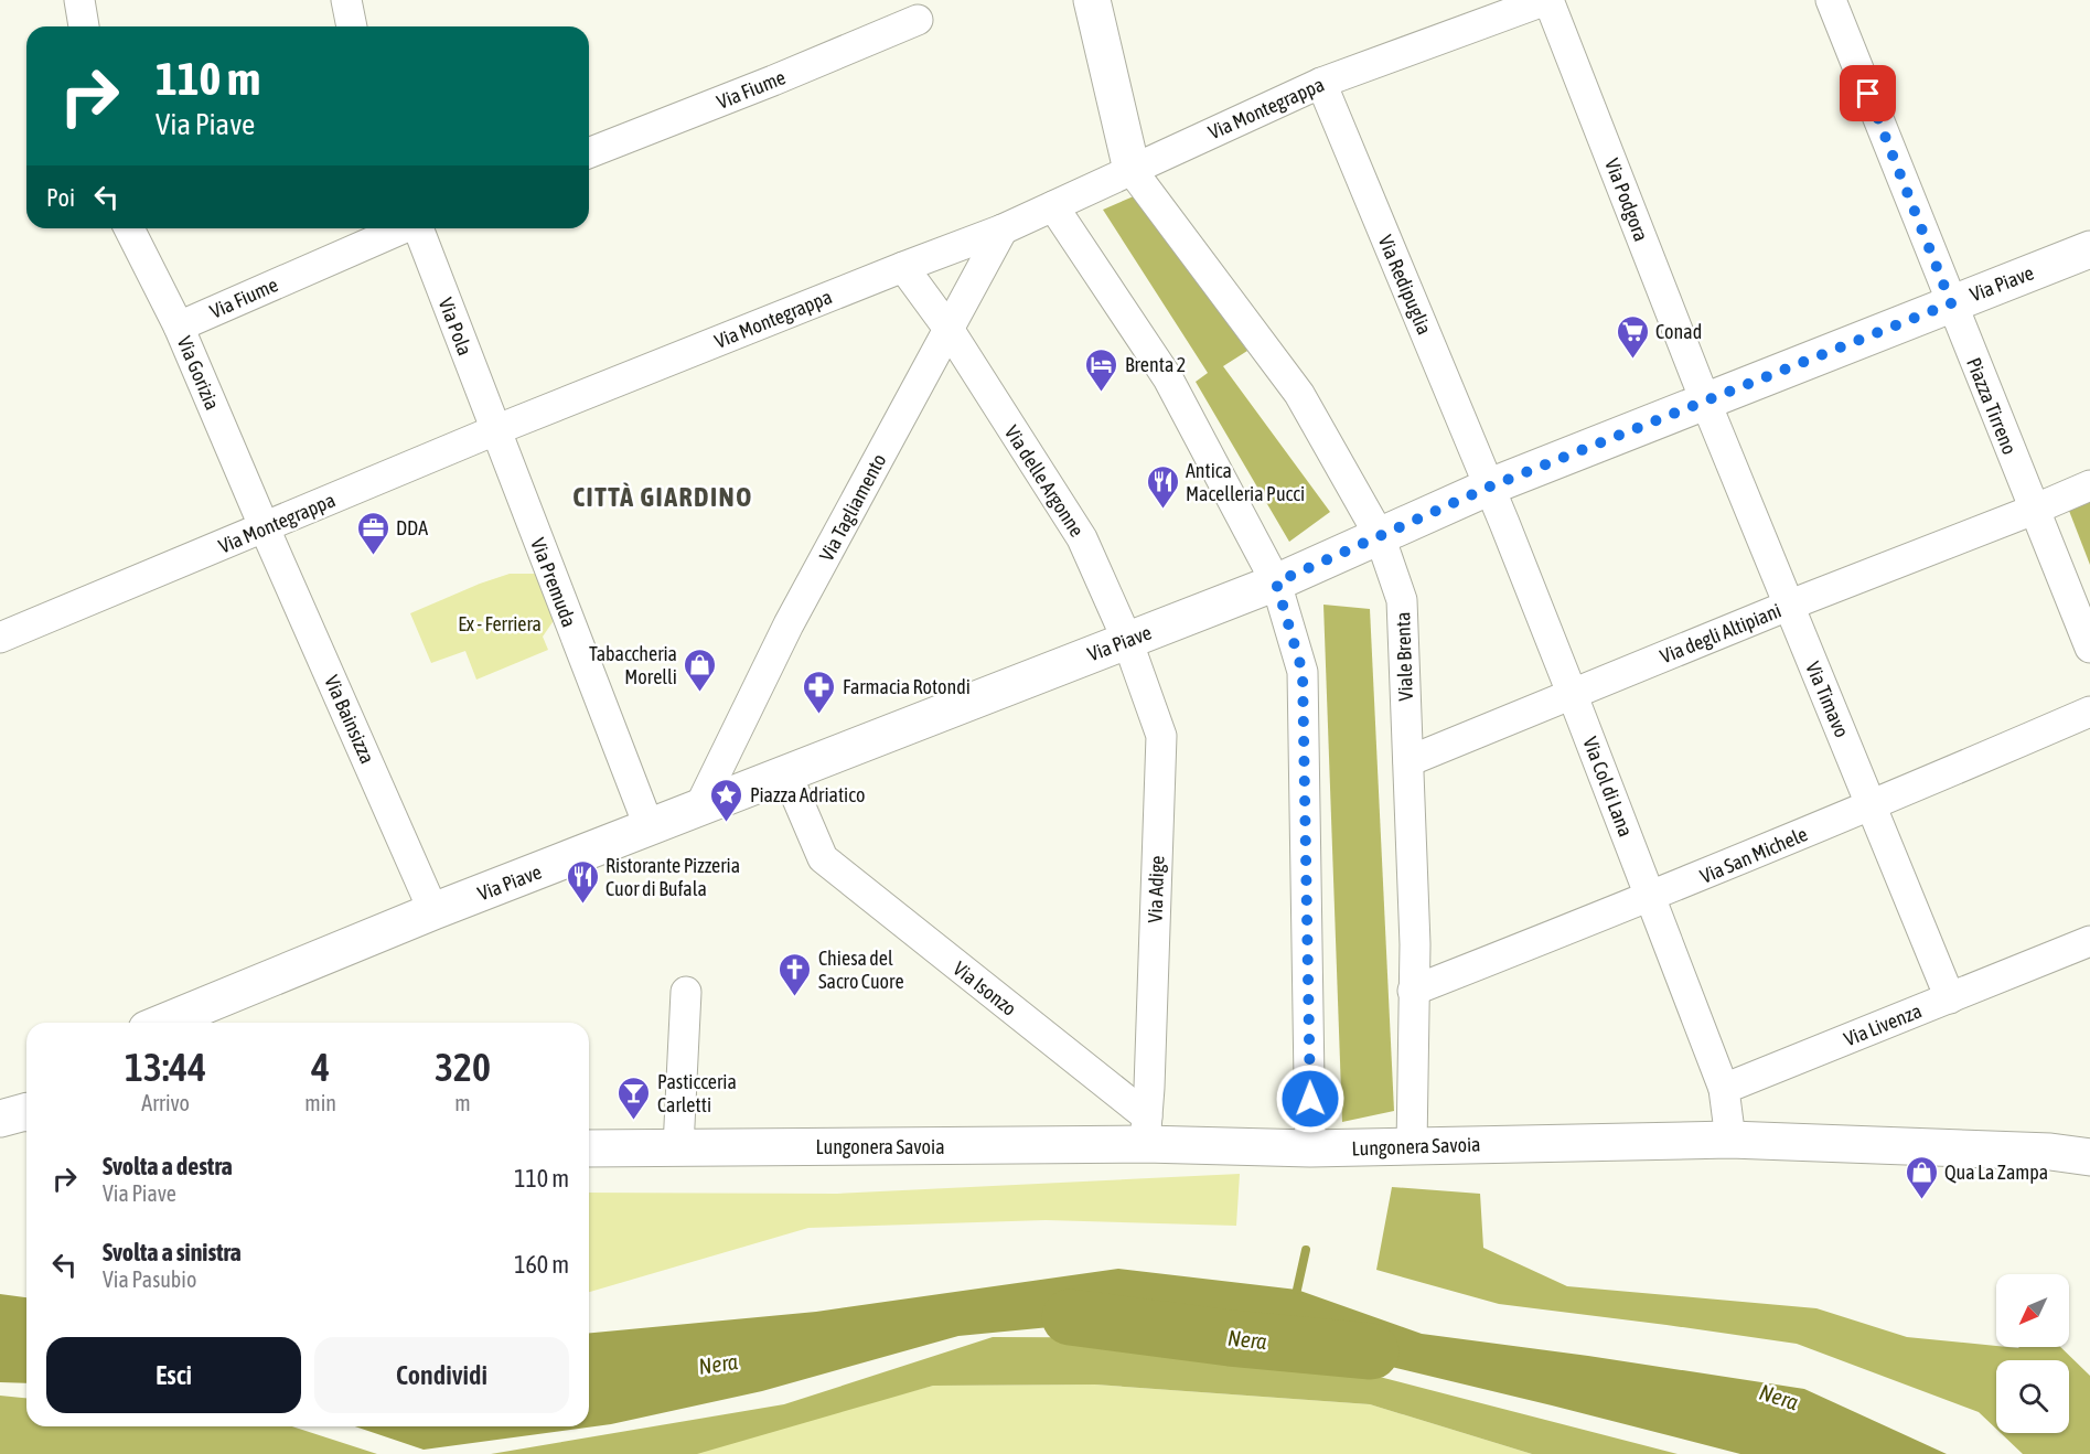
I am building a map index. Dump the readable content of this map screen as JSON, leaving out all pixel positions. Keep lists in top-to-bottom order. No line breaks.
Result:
{"streets":{"street":["Via Fiume","Via Montegrappa","Via Podgora","Via Piave","Via Redipuglia","Via Pola","Via Gorizia","Piazza Tirreno","Via delle Argonne","Via Tagliamento","Via Premuda","Via degli Altipiani","Viale Brenta","Via Timavo","Via Bainsizza","Via Col di Lana","Via San Michele","Via Adige","Via Isonzo","Via Livenza","Lungonera Savoia"]},"crossings":[["Via Fiume","Via Gorizia"],["Via Montegrappa","Via Podgora"],["Via Montegrappa","Via Redipuglia"],["Via Montegrappa","Via Pola"],["Via Montegrappa","Via Gorizia"],["Via Montegrappa","Via Tagliamento"],["Via Montegrappa","Via Premuda"],["Via Montegrappa","Viale Brenta"],["Via Montegrappa","Via Bainsizza"],["Via Podgora","Via Piave"],["Via Podgora","Via Timavo"],["Via Piave","Via Redipuglia"],["Via Piave","Piazza Tirreno"],["Via Piave","Via delle Argonne"],["Via Piave","Via Tagliamento"],["Via Piave","Via Premuda"],["Via Piave","Viale Brenta"],["Via Piave","Via Timavo"],["Via Piave","Via Bainsizza"],["Via Piave","Via Col di Lana"],["Via Piave","Via Adige"],["Via Piave","Via Isonzo"],["Via Redipuglia","Via Col di Lana"],["Via Pola","Via Premuda"],["Via Gorizia","Via Bainsizza"],["Piazza Tirreno","Via degli Altipiani"],["Via delle Argonne","Via Tagliamento"],["Via delle Argonne","Via Adige"],["Via degli Altipiani","Viale Brenta"],["Via degli Altipiani","Via Timavo"],["Via degli Altipiani","Via Col di Lana"],["Viale Brenta","Via San Michele"],["Viale Brenta","Lungonera Savoia"],["Via Timavo","Via San Michele"],["Via Timavo","Via Livenza"],["Via Col di Lana","Via San Michele"],["Via Col di Lana","Via Livenza"],["Via Adige","Via Isonzo"],["Via Adige","Lungonera Savoia"],["Via Isonzo","Lungonera Savoia"]],"districts":["CITTÀ GIARDINO"],"water":["Nera"],"parks":["Ex - Ferriera"],"places":{"supermarket":["Conad"],"hotel":["Brenta 2"],"restaurant":["Antica Macelleria Pucci","Ristorante Pizzeria Cuor di Bufala"],"office":["DDA"],"shop":["Tabaccheria Morelli","Qua La Zampa"],"pharmacy":["Farmacia Rotondi"],"place":["Piazza Adriatico"],"church":["Chiesa del Sacro Cuore"],"bar":["Pasticceria Carletti"]},"north":"bottom left","page":{"turn":["110 m","Via Piave"],"then":"Poi","eta":["13:44","Arrivo","4","min","320","m"],"list":[{"name":"Svolta a destra","note":"Via Piave","value":"110 m"},{"name":"Svolta a sinistra","note":"Via Pasubio","value":"160 m"}],"buttons":["Esci","Condividi"]}}
